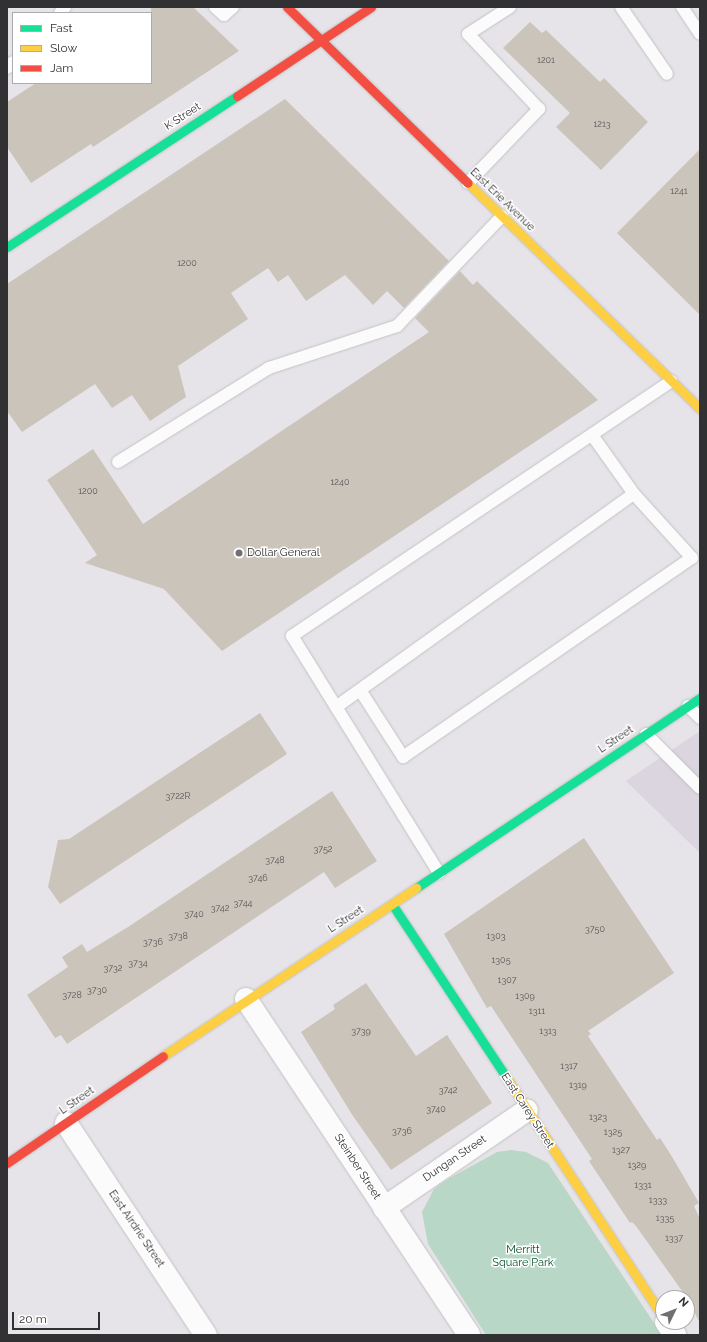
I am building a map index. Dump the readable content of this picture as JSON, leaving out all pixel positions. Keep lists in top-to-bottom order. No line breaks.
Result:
{"streets":{"street":["K Street","East Erie Avenue","L Street","East Carey Street","Dungan Street","Steinber Street","East Airdrie Street"]},"crossings":[["K Street","East Erie Avenue"],["L Street","East Carey Street"],["L Street","Steinber Street"],["L Street","East Airdrie Street"],["East Carey Street","Dungan Street"],["Dungan Street","Steinber Street"]],"parks":["Merritt Square Park"],"places":["Dollar General"],"house_numbers":["1201","1213","1241","1200","1240","1200","3722R","3752","3748","3746","3744","3742","3740","3750","3738","1303","3736","1305","3734","3732","1307","3730","3728","1309","1311","3739","1313","1317","1319","3742","3740","1323","3736","1325","1327","1329","1331","1333","1335","1337"],"legend":["Fast","Slow","Jam"],"scale_bar":"20 m","north":"top right"}
